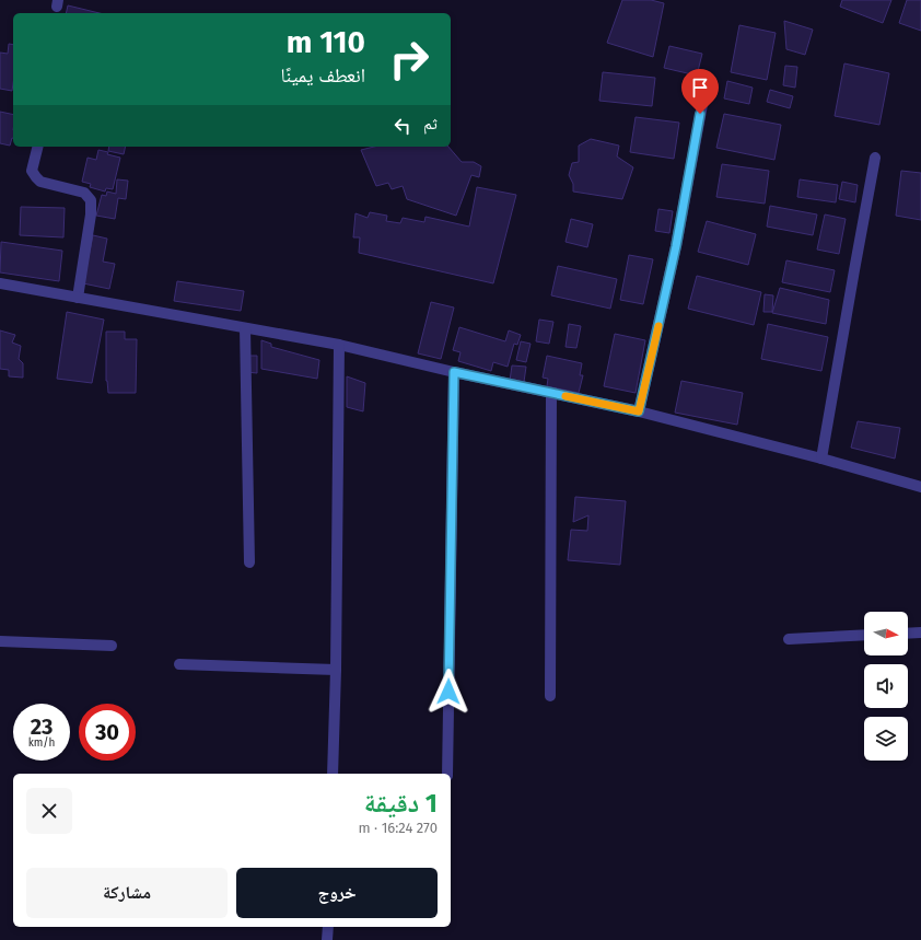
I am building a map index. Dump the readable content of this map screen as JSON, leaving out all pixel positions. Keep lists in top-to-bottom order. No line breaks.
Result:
{"north":"right","page":{"turn":["110 m","انعطف يمينًا"],"then":"ثم","speed":"23 km/h","limit":"30","heading":["1 دقيقة","270 m · 16:24"],"buttons":["خروج","مشاركة"]}}
